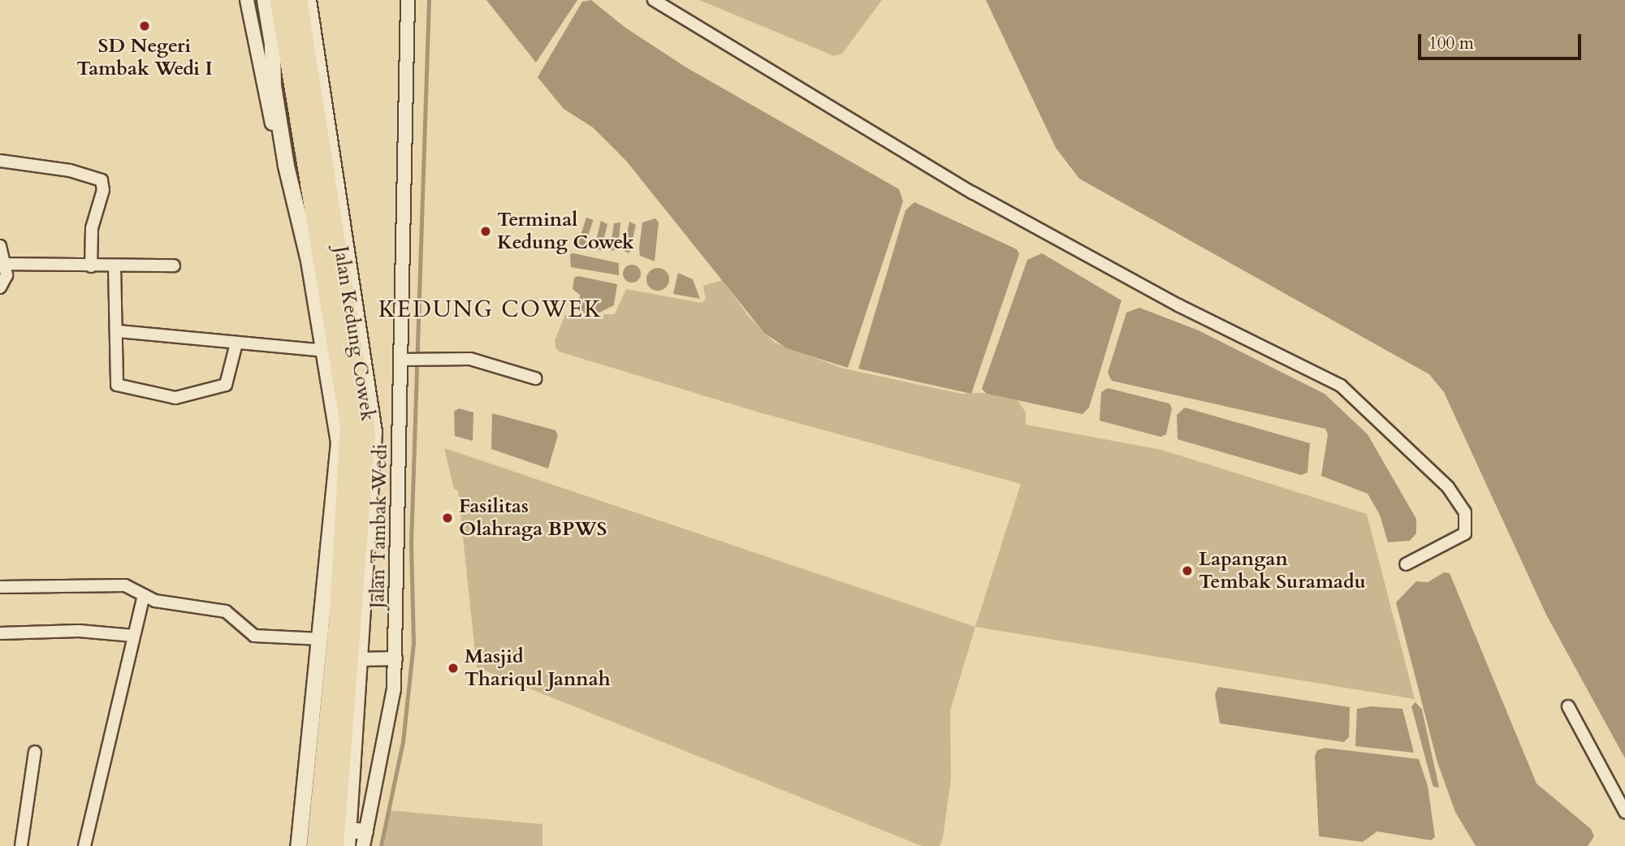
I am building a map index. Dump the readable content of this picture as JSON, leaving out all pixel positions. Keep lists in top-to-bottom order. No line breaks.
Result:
{"streets":{"highway":["Jalan Kedung Cowek"],"street":["Jalan Tambak Wedi"]},"districts":["KEDUNG COWEK"],"places":["SD Negeri Tambak Wedi I","Terminal Kedung Cowek","Fasilitas Olahraga BPWS","Lapangan Tembak Suramadu","Masjid Thariqul Jannah"],"scale_bar":"100 m"}
